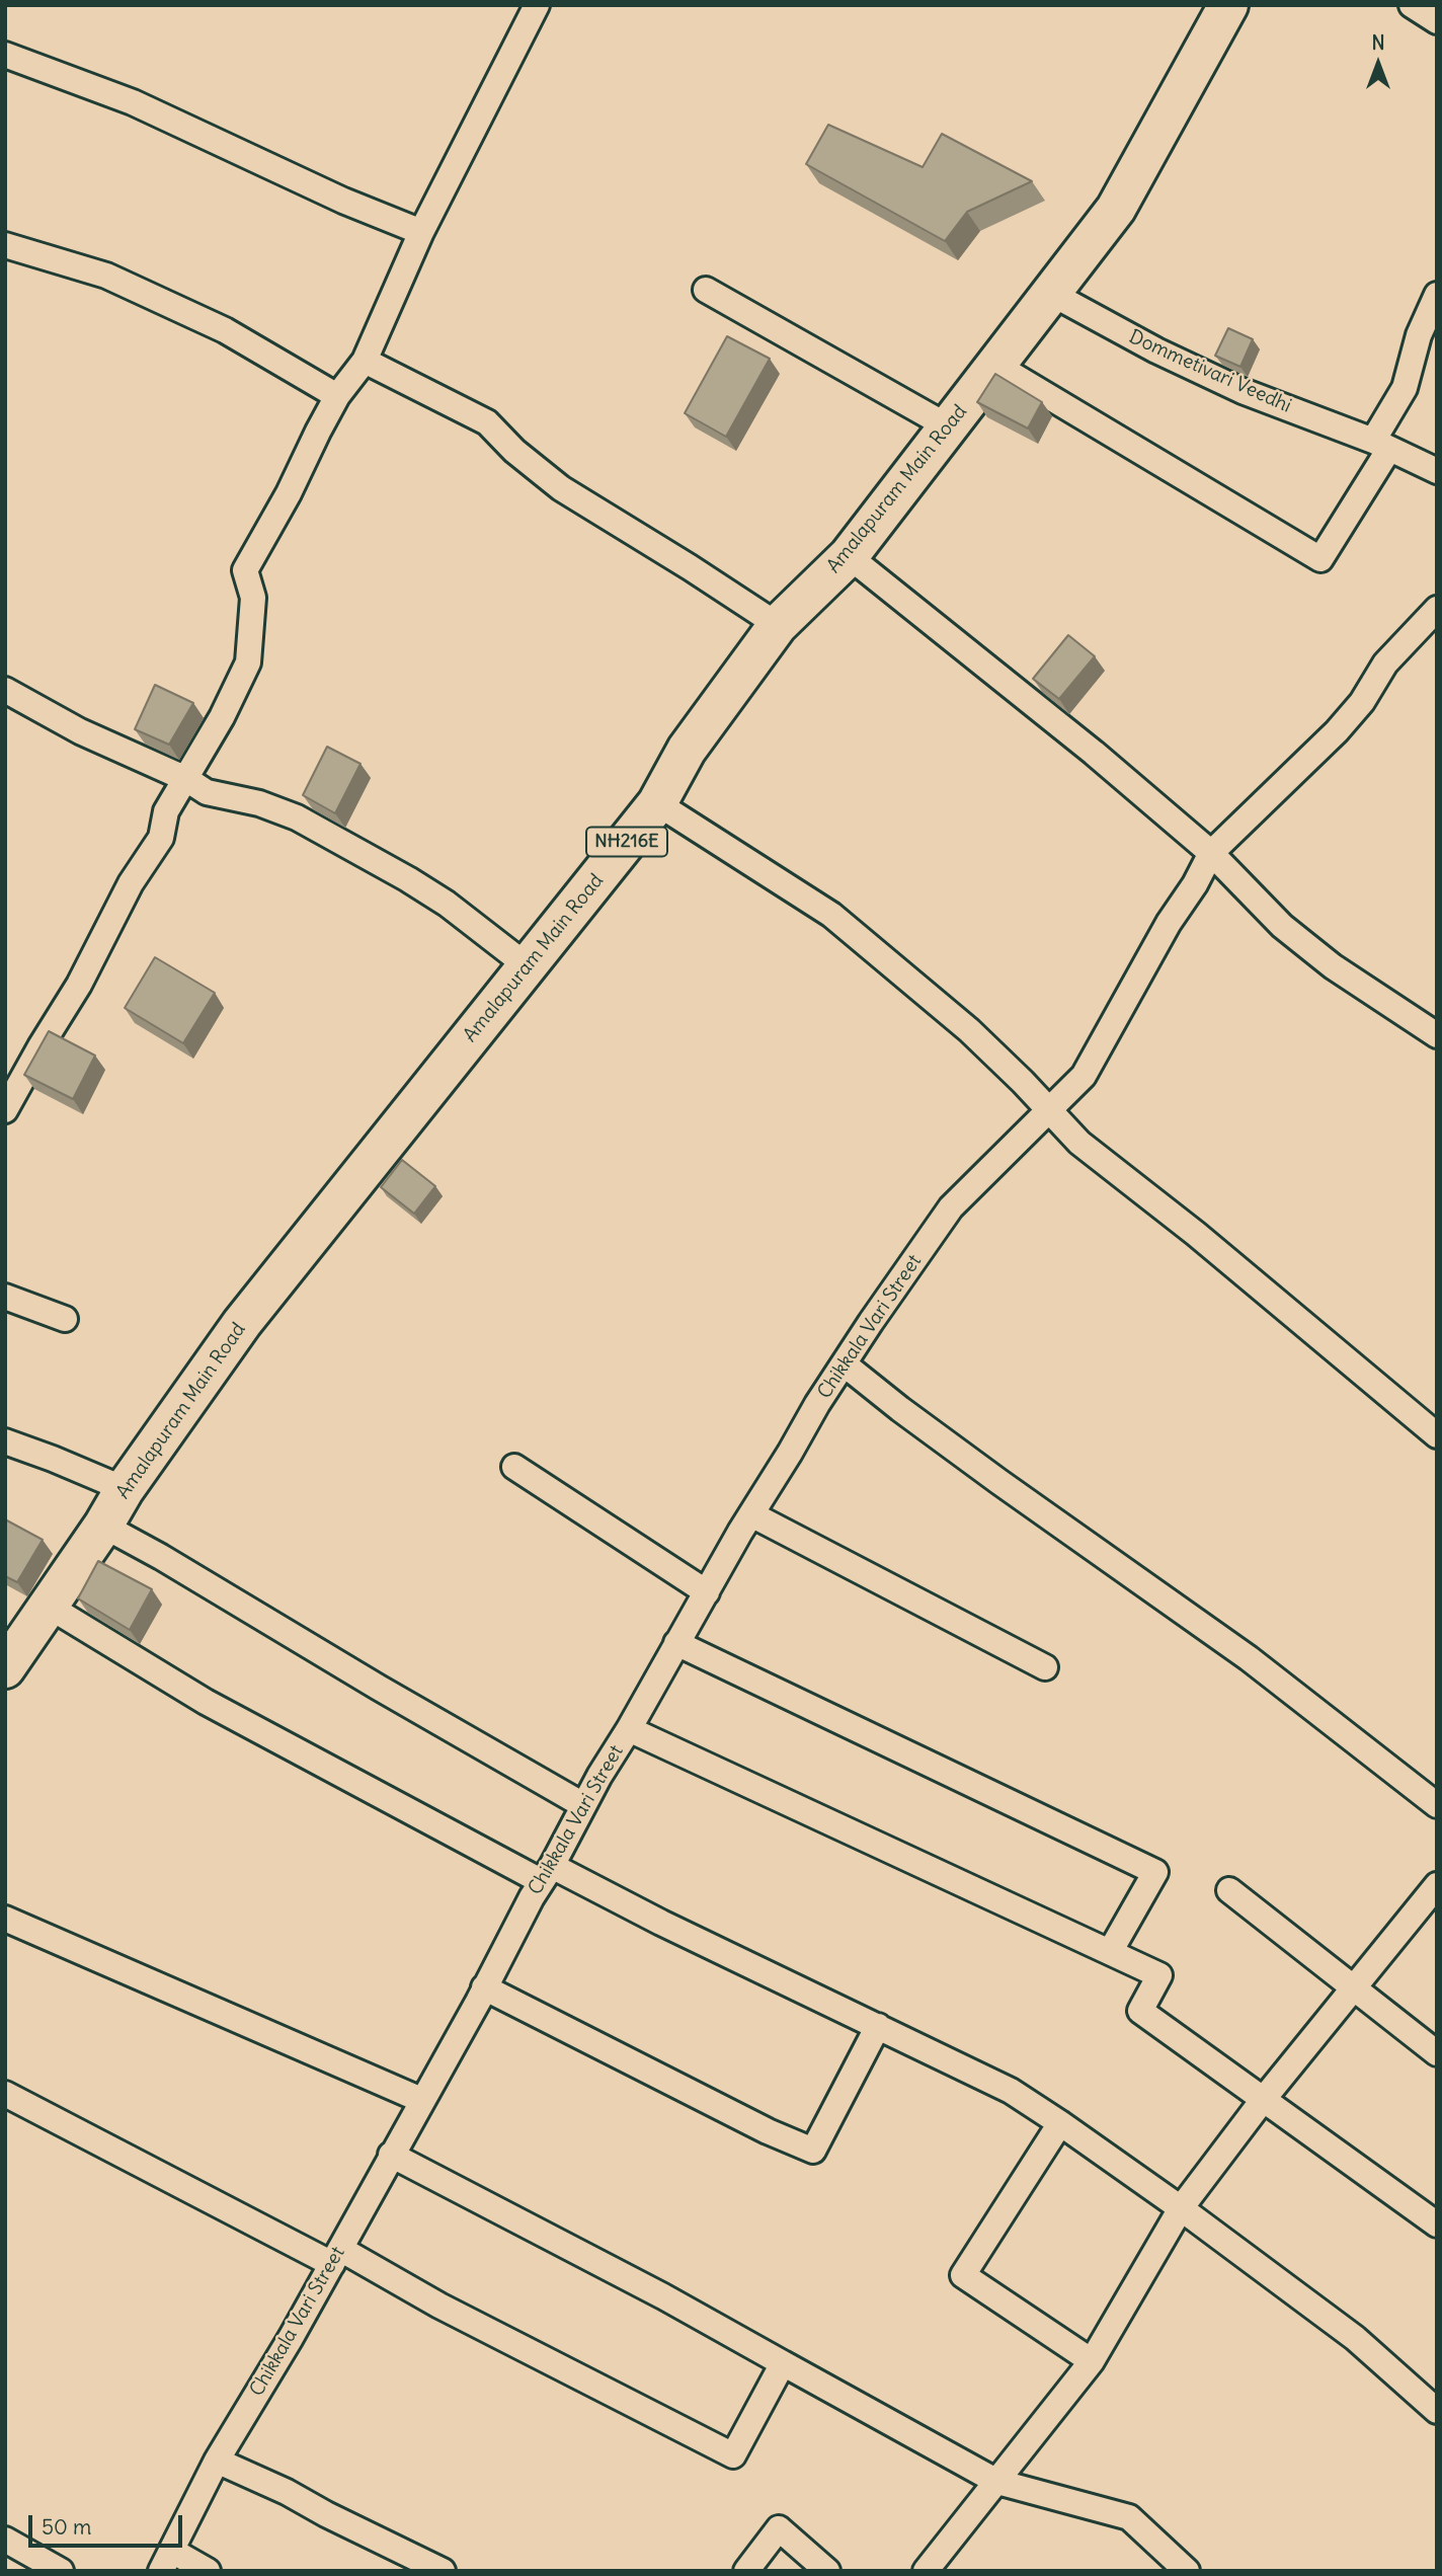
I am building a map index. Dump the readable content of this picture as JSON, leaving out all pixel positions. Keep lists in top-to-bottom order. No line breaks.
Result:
{"streets":{"highway":["Amalapuram Main Road","NH216E"],"street":["Dommetivari Veedhi","Chikkala Vari Street"]},"crossings":[["Dommetivari Veedhi","Amalapuram Main Road"]],"scale_bar":"50 m","north":"top"}
